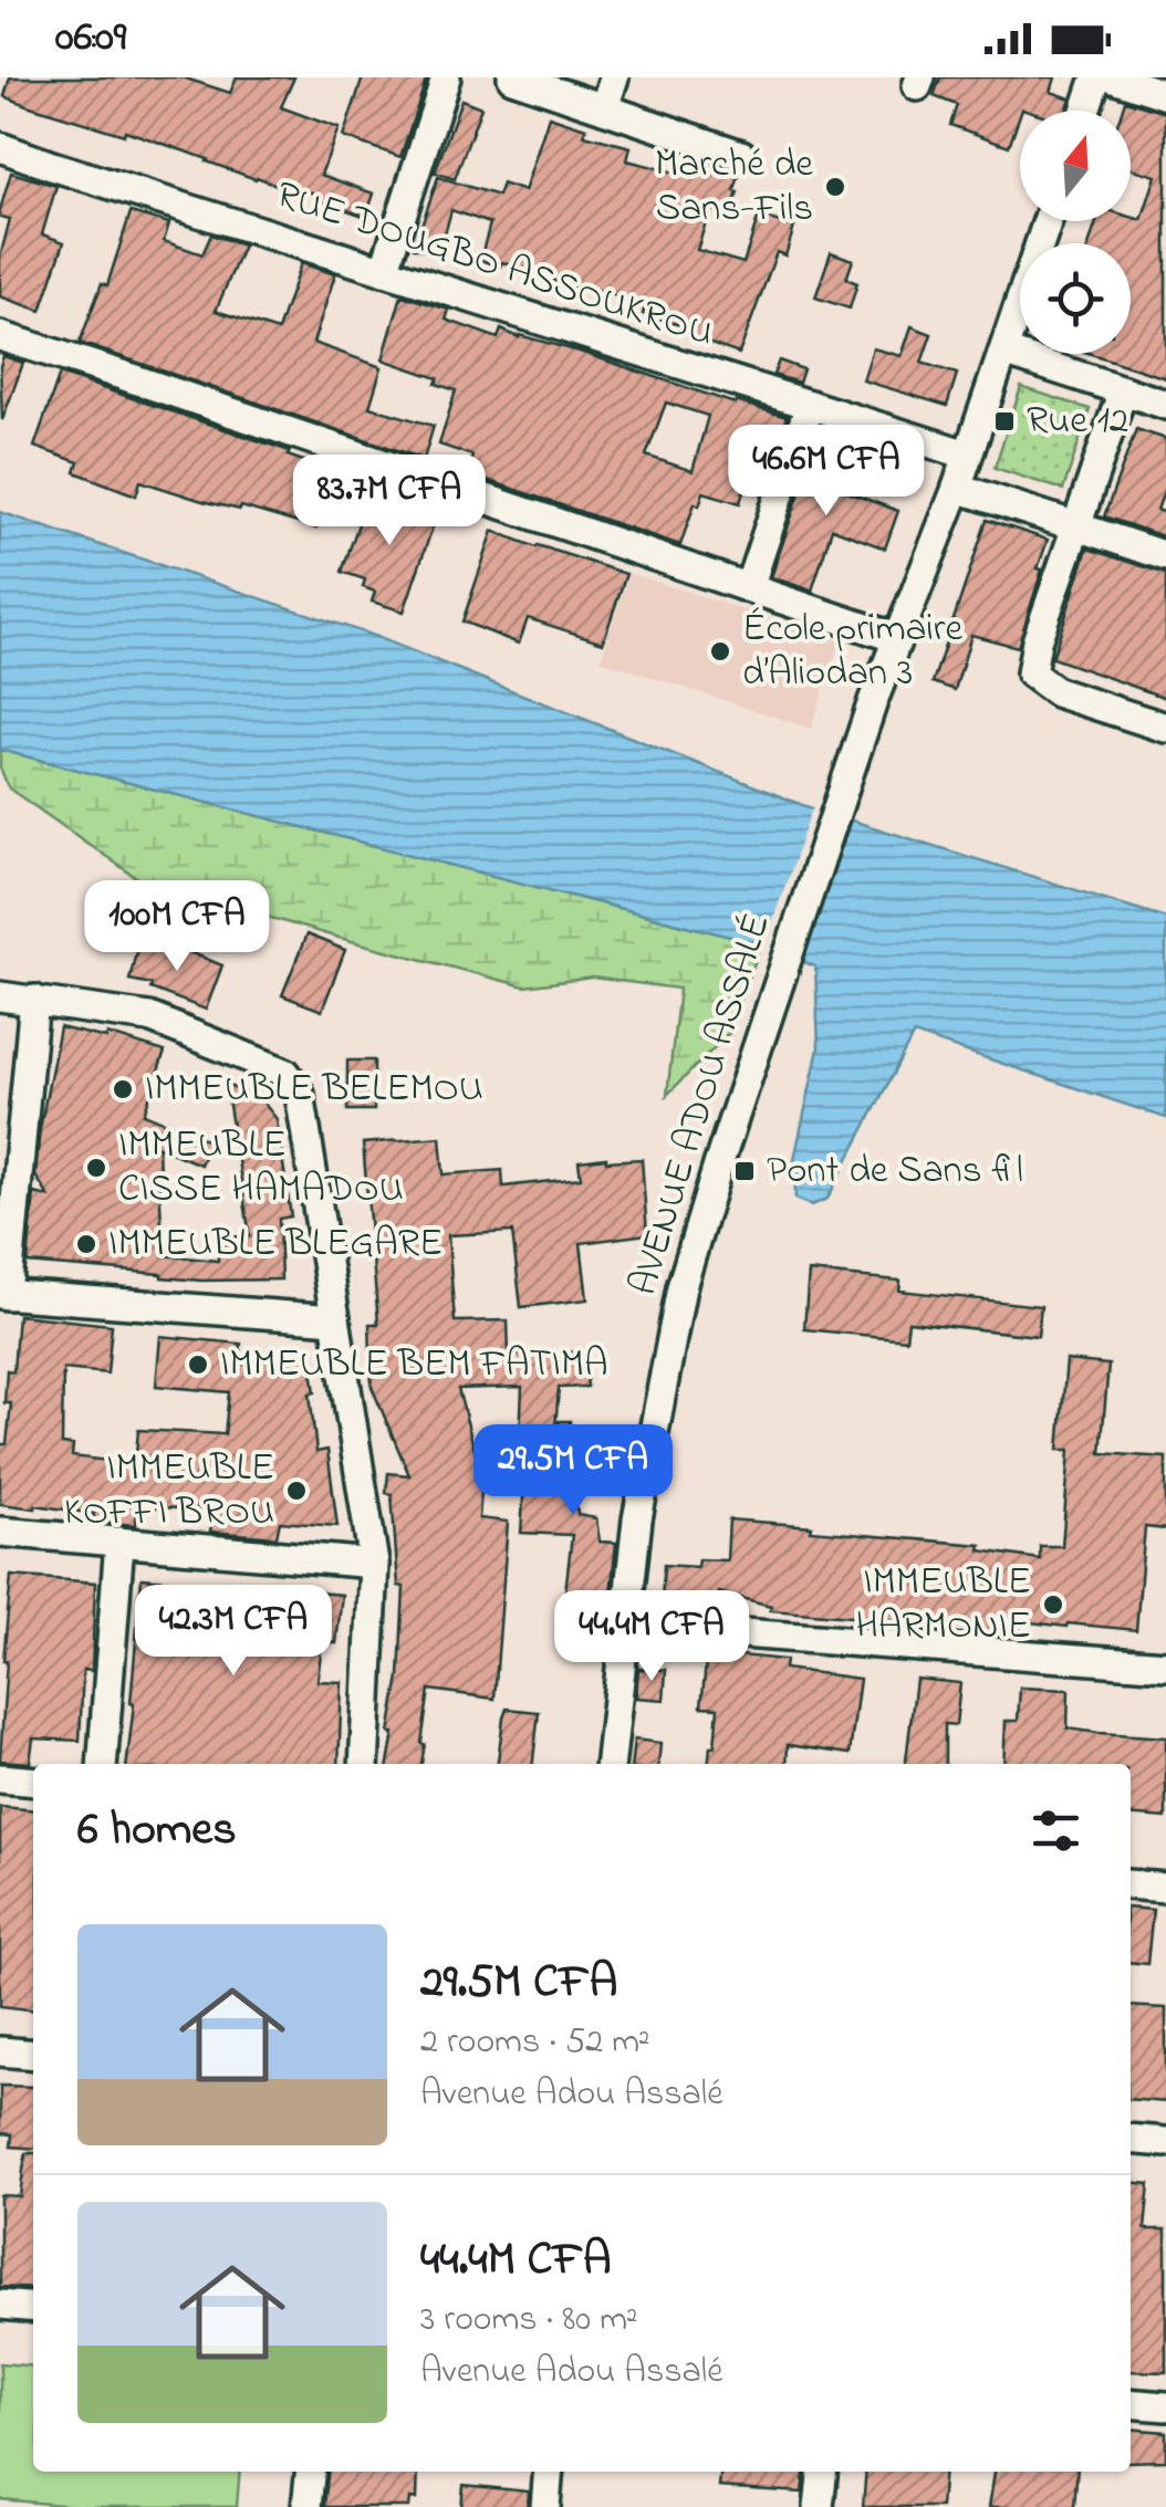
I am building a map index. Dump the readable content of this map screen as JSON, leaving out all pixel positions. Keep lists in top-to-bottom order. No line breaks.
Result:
{"streets":{"street":["RUE DOUGBO ASSOUKROU","AVENUE ADOU ASSALÉ"]},"crossings":[["RUE DOUGBO ASSOUKROU","AVENUE ADOU ASSALÉ"]],"places":{"other":["Marché de Sans-Fils","École primaire d’Aliodan 3","IMMEUBLE BELEMOU","IMMEUBLE CISSE HAMADOU","IMMEUBLE BLEGARE","IMMEUBLE BEM FATIMA","IMMEUBLE KOFFI BROU","IMMEUBLE HARMONIE"],"transit":["Rue 12","Pont de Sans fil"]},"north":"top","page":{"status":"06:09","price":["46.6M CFA","83.7M CFA","100M CFA","29.5M CFA","42.3M CFA","44.4M CFA"],"heading":"6 homes","list":[{"name":"29.5M CFA","note":"2 rooms · 52 m² · Avenue Adou Assalé"},{"name":"44.4M CFA","note":"3 rooms · 80 m² · Avenue Adou Assalé"}]}}
